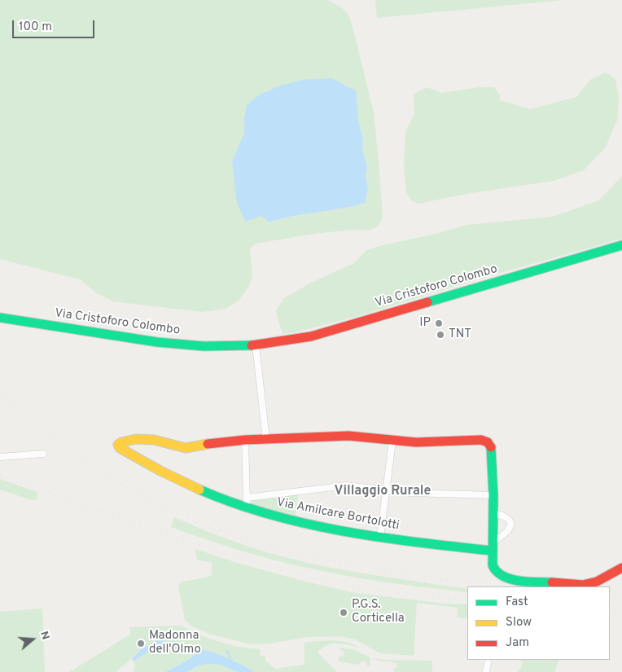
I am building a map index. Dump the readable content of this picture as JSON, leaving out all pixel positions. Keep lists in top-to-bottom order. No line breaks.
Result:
{"streets":{"street":["Via Cristoforo Colombo","Via Amilcare Bortolotti"]},"districts":["Villaggio Rurale"],"places":["IP","TNT","P.G.S. Corticella","Madonna dell'Olmo"],"legend":["Fast","Slow","Jam"],"scale_bar":"100 m","north":"right"}
